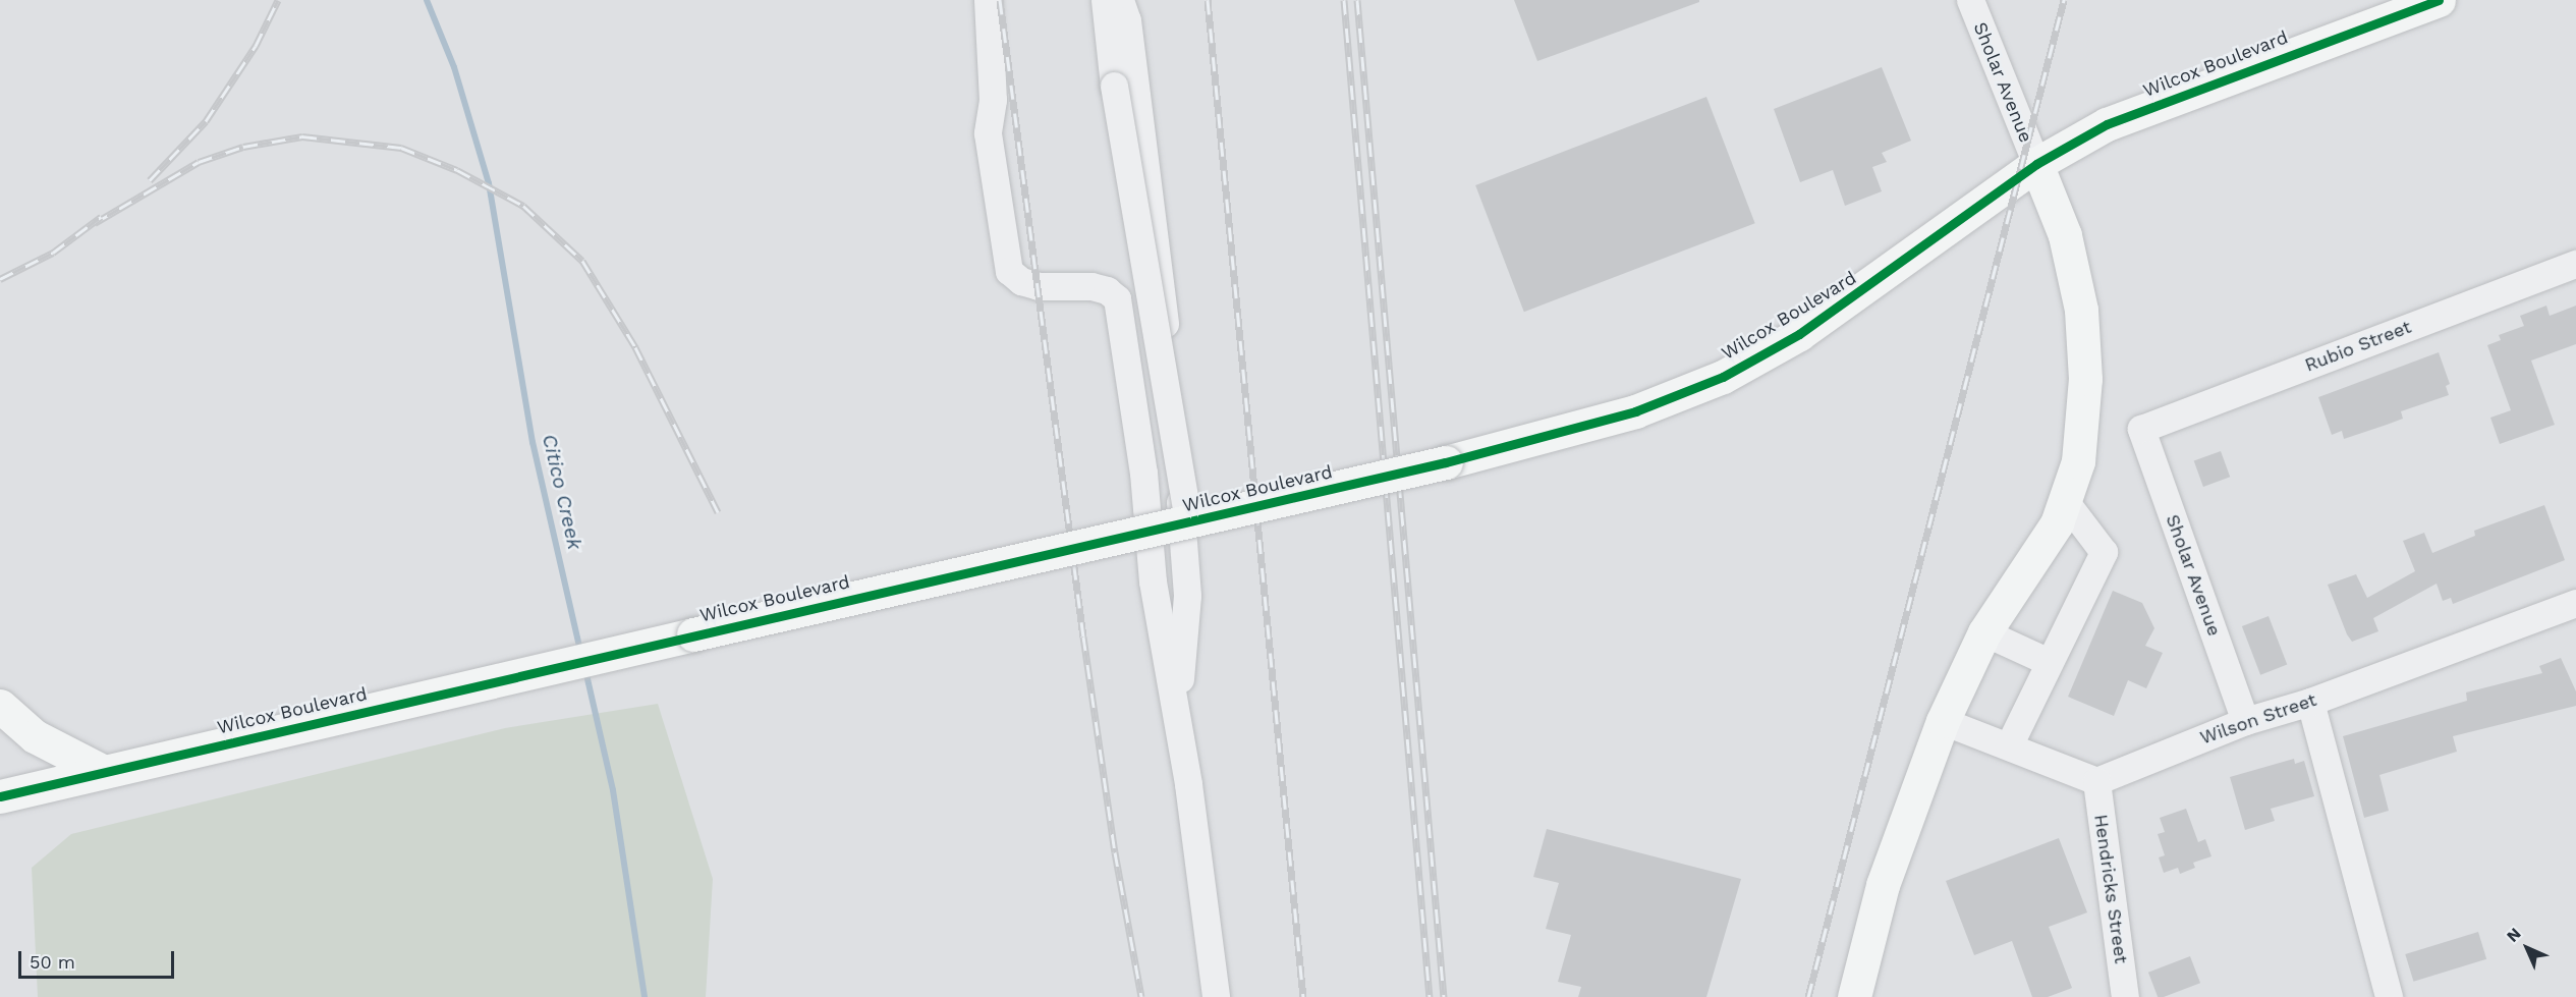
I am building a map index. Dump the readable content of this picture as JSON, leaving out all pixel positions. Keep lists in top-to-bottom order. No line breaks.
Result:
{"streets":{"main road":["Wilcox Boulevard"],"street":["Sholar Avenue","Rubio Street","Wilson Street","Hendricks Street"]},"crossings":[["Wilcox Boulevard","Sholar Avenue"],["Sholar Avenue","Rubio Street"],["Sholar Avenue","Wilson Street"],["Wilson Street","Hendricks Street"]],"water":["Citico Creek"],"scale_bar":"50 m","north":"top left"}
